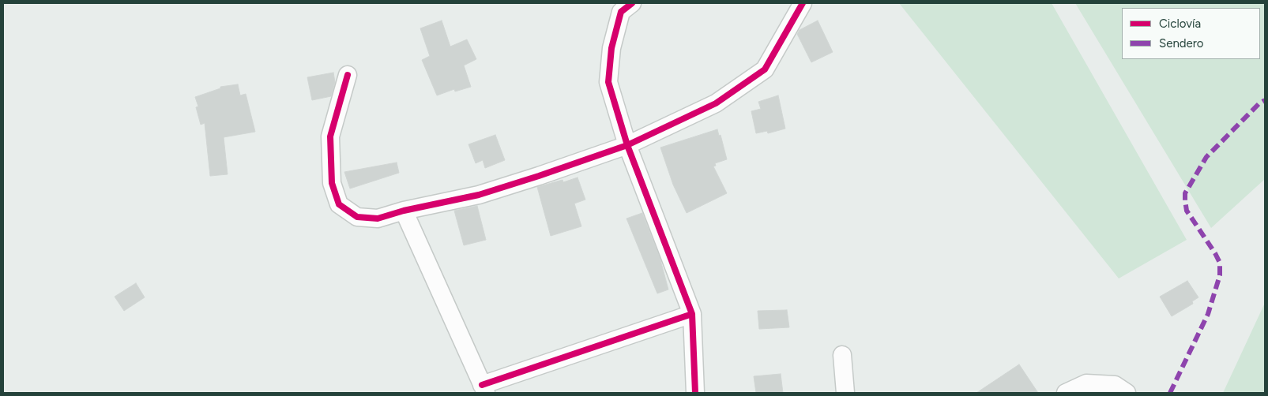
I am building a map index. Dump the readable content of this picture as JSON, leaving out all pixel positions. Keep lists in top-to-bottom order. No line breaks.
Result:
{"legend":["Ciclovía","Sendero"]}
